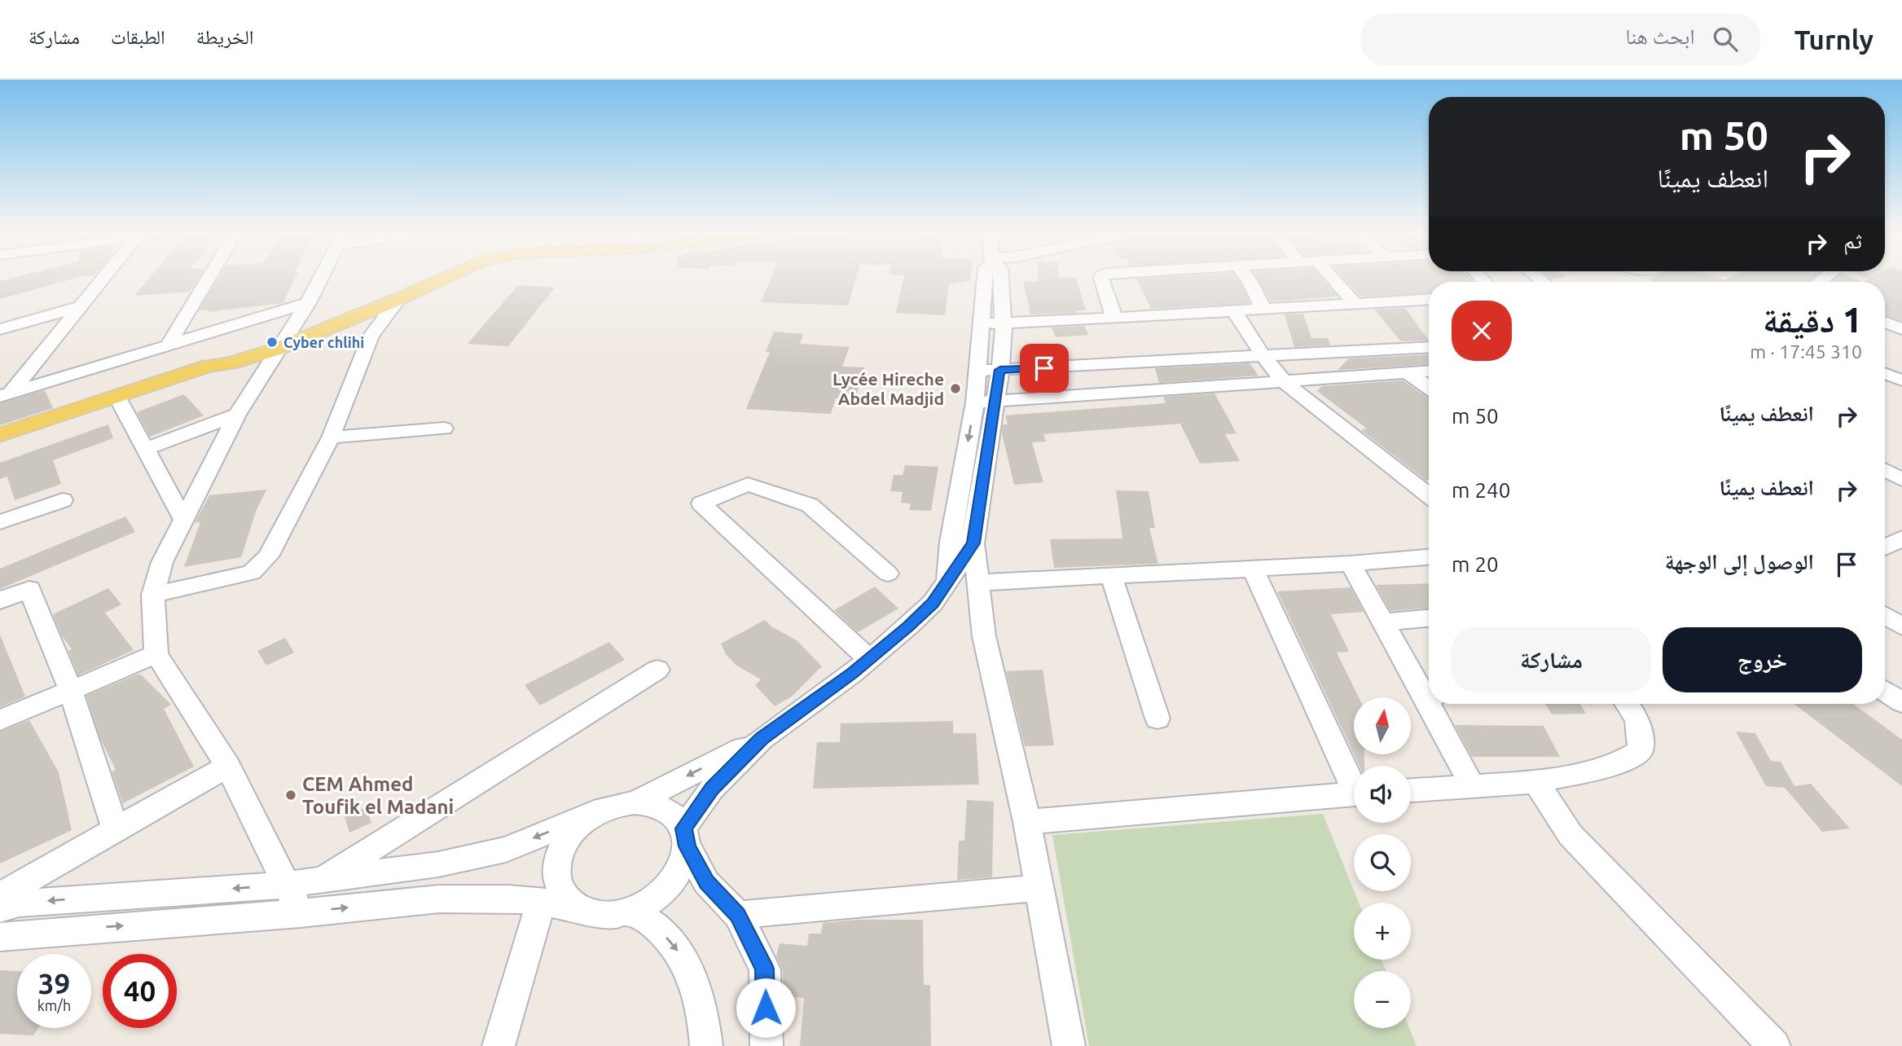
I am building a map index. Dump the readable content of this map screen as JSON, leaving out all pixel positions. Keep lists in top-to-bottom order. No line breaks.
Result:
{"places":["Cyber chlihi","Lycée Hireche Abdel Madjid","CEM Ahmed Toufik el Madani"],"north":"top","page":{"header":"Turnly","search":"ابحث هنا","nav":["الخريطة","الطبقات","مشاركة"],"turn":["50 m","انعطف يمينًا"],"then":"ثم","heading":["1 دقيقة","310 m · 17:45"],"list":[{"name":"انعطف يمينًا","value":"50 m"},{"name":"انعطف يمينًا","value":"240 m"},{"name":"الوصول إلى الوجهة","value":"20 m"}],"buttons":["خروج","مشاركة"],"map_buttons":["+","−"],"speed":"39 km/h","limit":"40"}}
